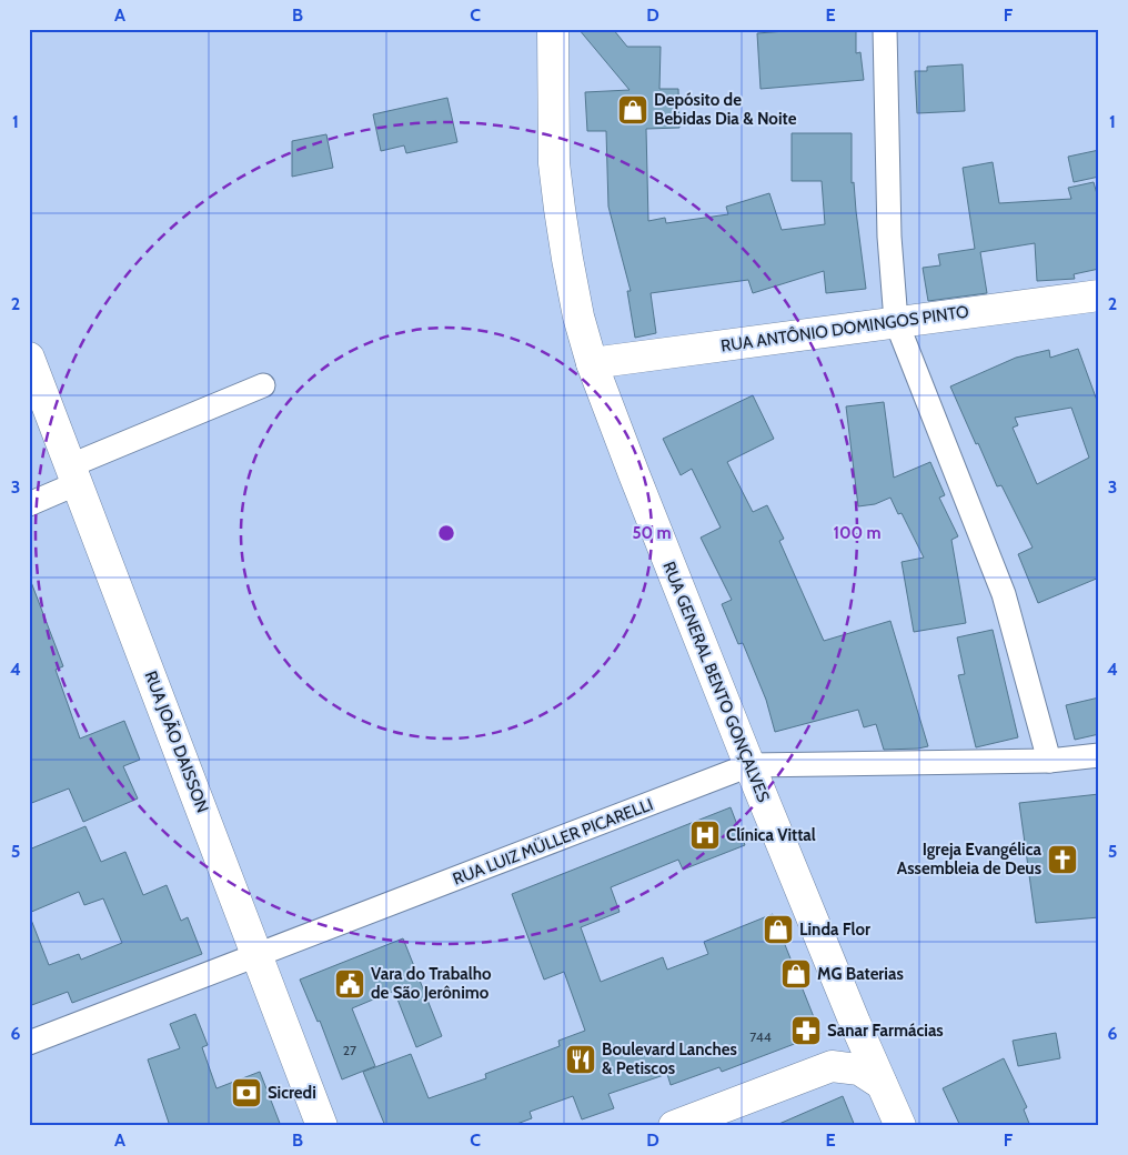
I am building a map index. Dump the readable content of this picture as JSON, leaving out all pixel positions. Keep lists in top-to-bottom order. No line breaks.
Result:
{"streets":{"main road":["RUA ANTÔNIO DOMINGOS PINTO","RUA GENERAL BENTO GONÇALVES","RUA JOÃO DAISSON"],"street":["RUA LUIZ MÜLLER PICARELLI"]},"crossings":[["RUA ANTÔNIO DOMINGOS PINTO","RUA GENERAL BENTO GONÇALVES"],["RUA GENERAL BENTO GONÇALVES","RUA LUIZ MÜLLER PICARELLI"],["RUA JOÃO DAISSON","RUA LUIZ MÜLLER PICARELLI"]],"places":{"shop":["Depósito de Bebidas Dia & Noite","Linda Flor","MG Baterias"],"hospital":["Clínica Vittal"],"church":["Igreja Evangélica Assembleia de Deus"],"public building":["Vara do Trabalho de São Jerônimo"],"pharmacy":["Sanar Farmácias"],"restaurant":["Boulevard Lanches & Petiscos"],"bank":["Sicredi"]},"house_numbers":["744","27"],"grid":{"columns":["A","B","C","D","E","F"],"rows":["1","2","3","4","5","6"]},"rings":["50 m","100 m"]}
